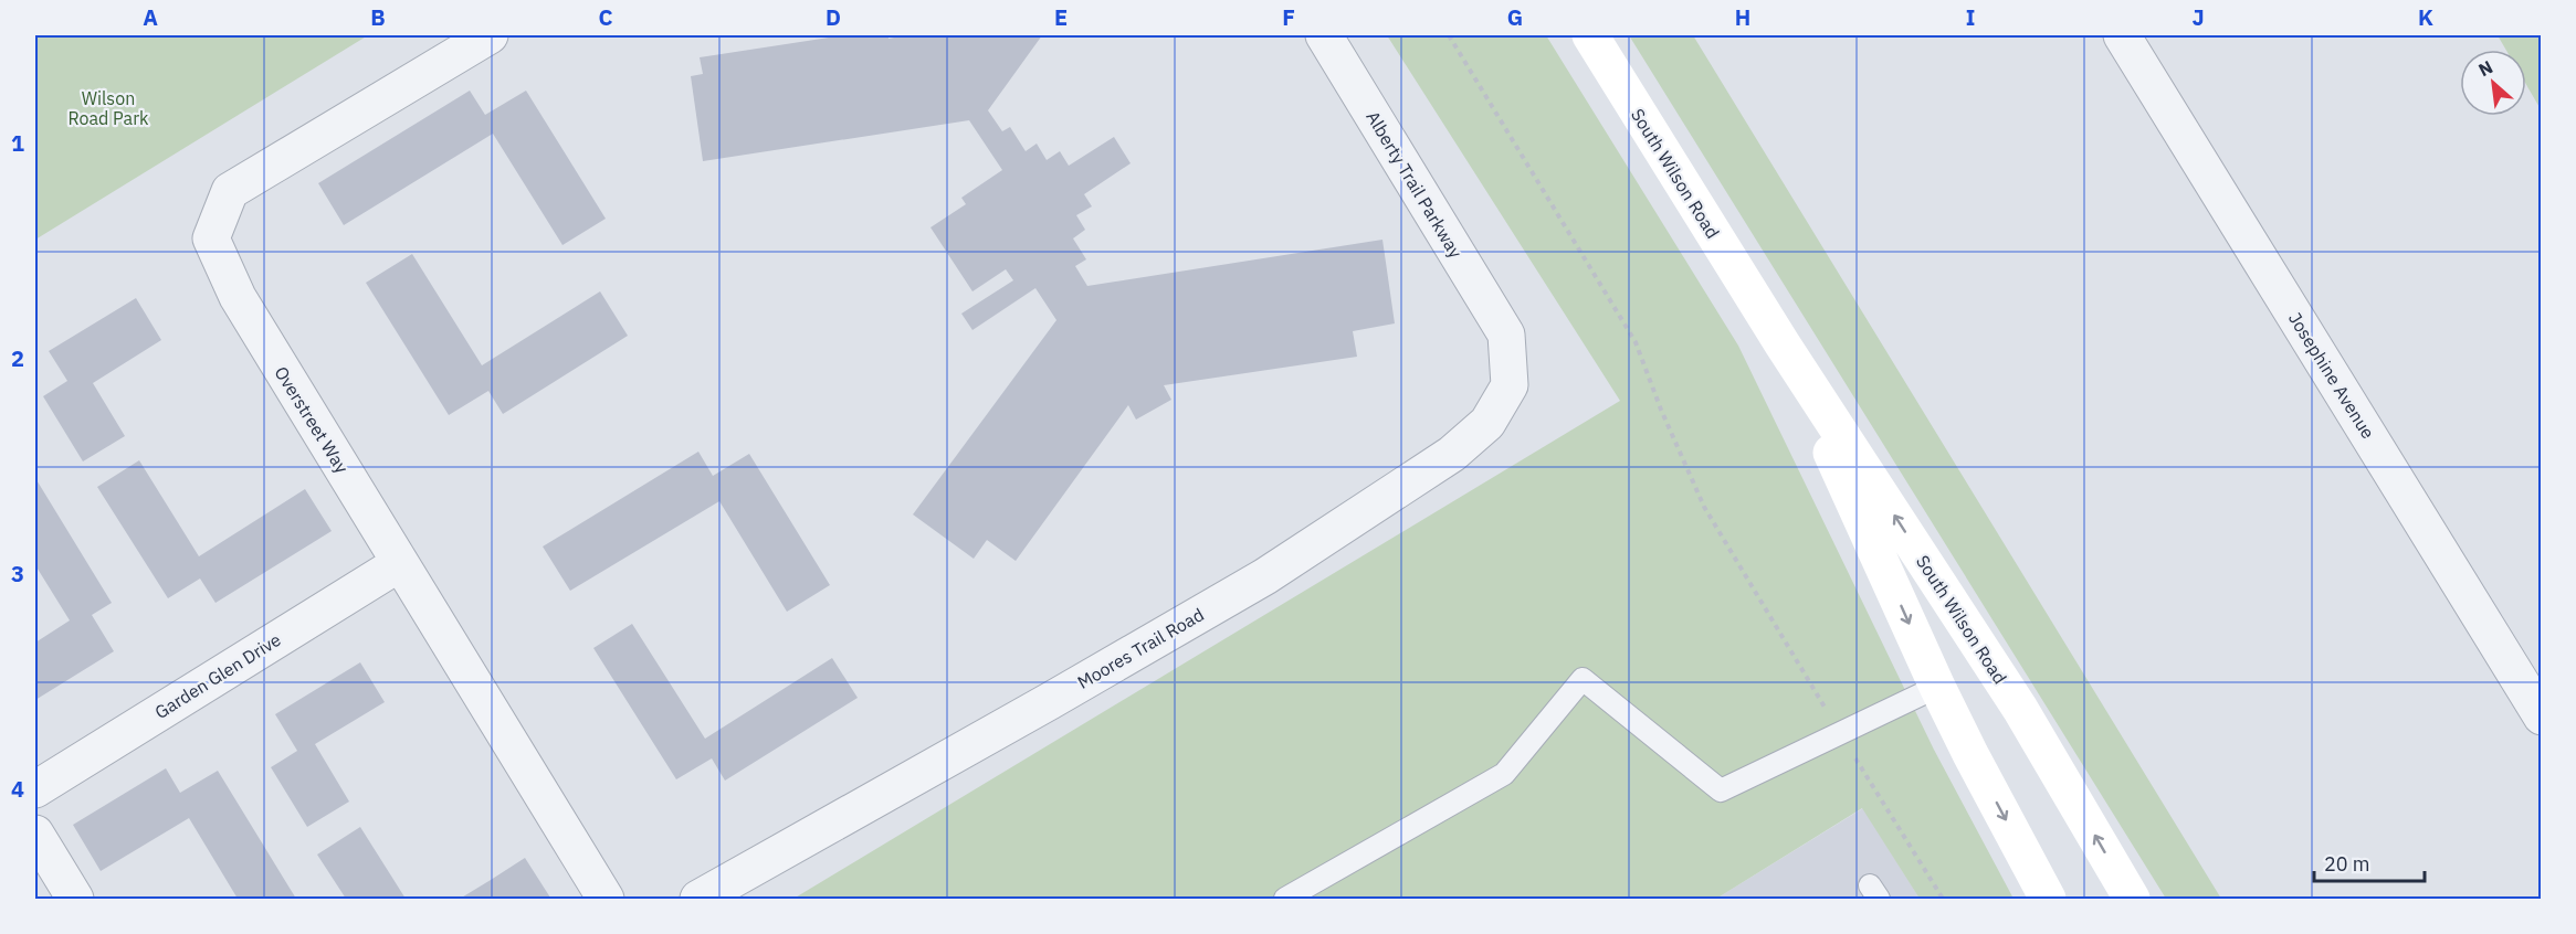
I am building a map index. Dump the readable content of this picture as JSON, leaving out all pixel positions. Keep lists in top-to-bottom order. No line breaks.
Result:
{"streets":{"main road":["South Wilson Road"],"street":["Alberty Trail Parkway","Josephine Avenue","Overstreet Way","Moores Trail Road","Garden Glen Drive"]},"crossings":[["Alberty Trail Parkway","Moores Trail Road"],["Overstreet Way","Garden Glen Drive"]],"parks":["Wilson Road Park"],"scale_bar":"20 m","north":"top left","grid":{"columns":["A","B","C","D","E","F","G","H","I","J","K"],"rows":["1","2","3","4"]}}
